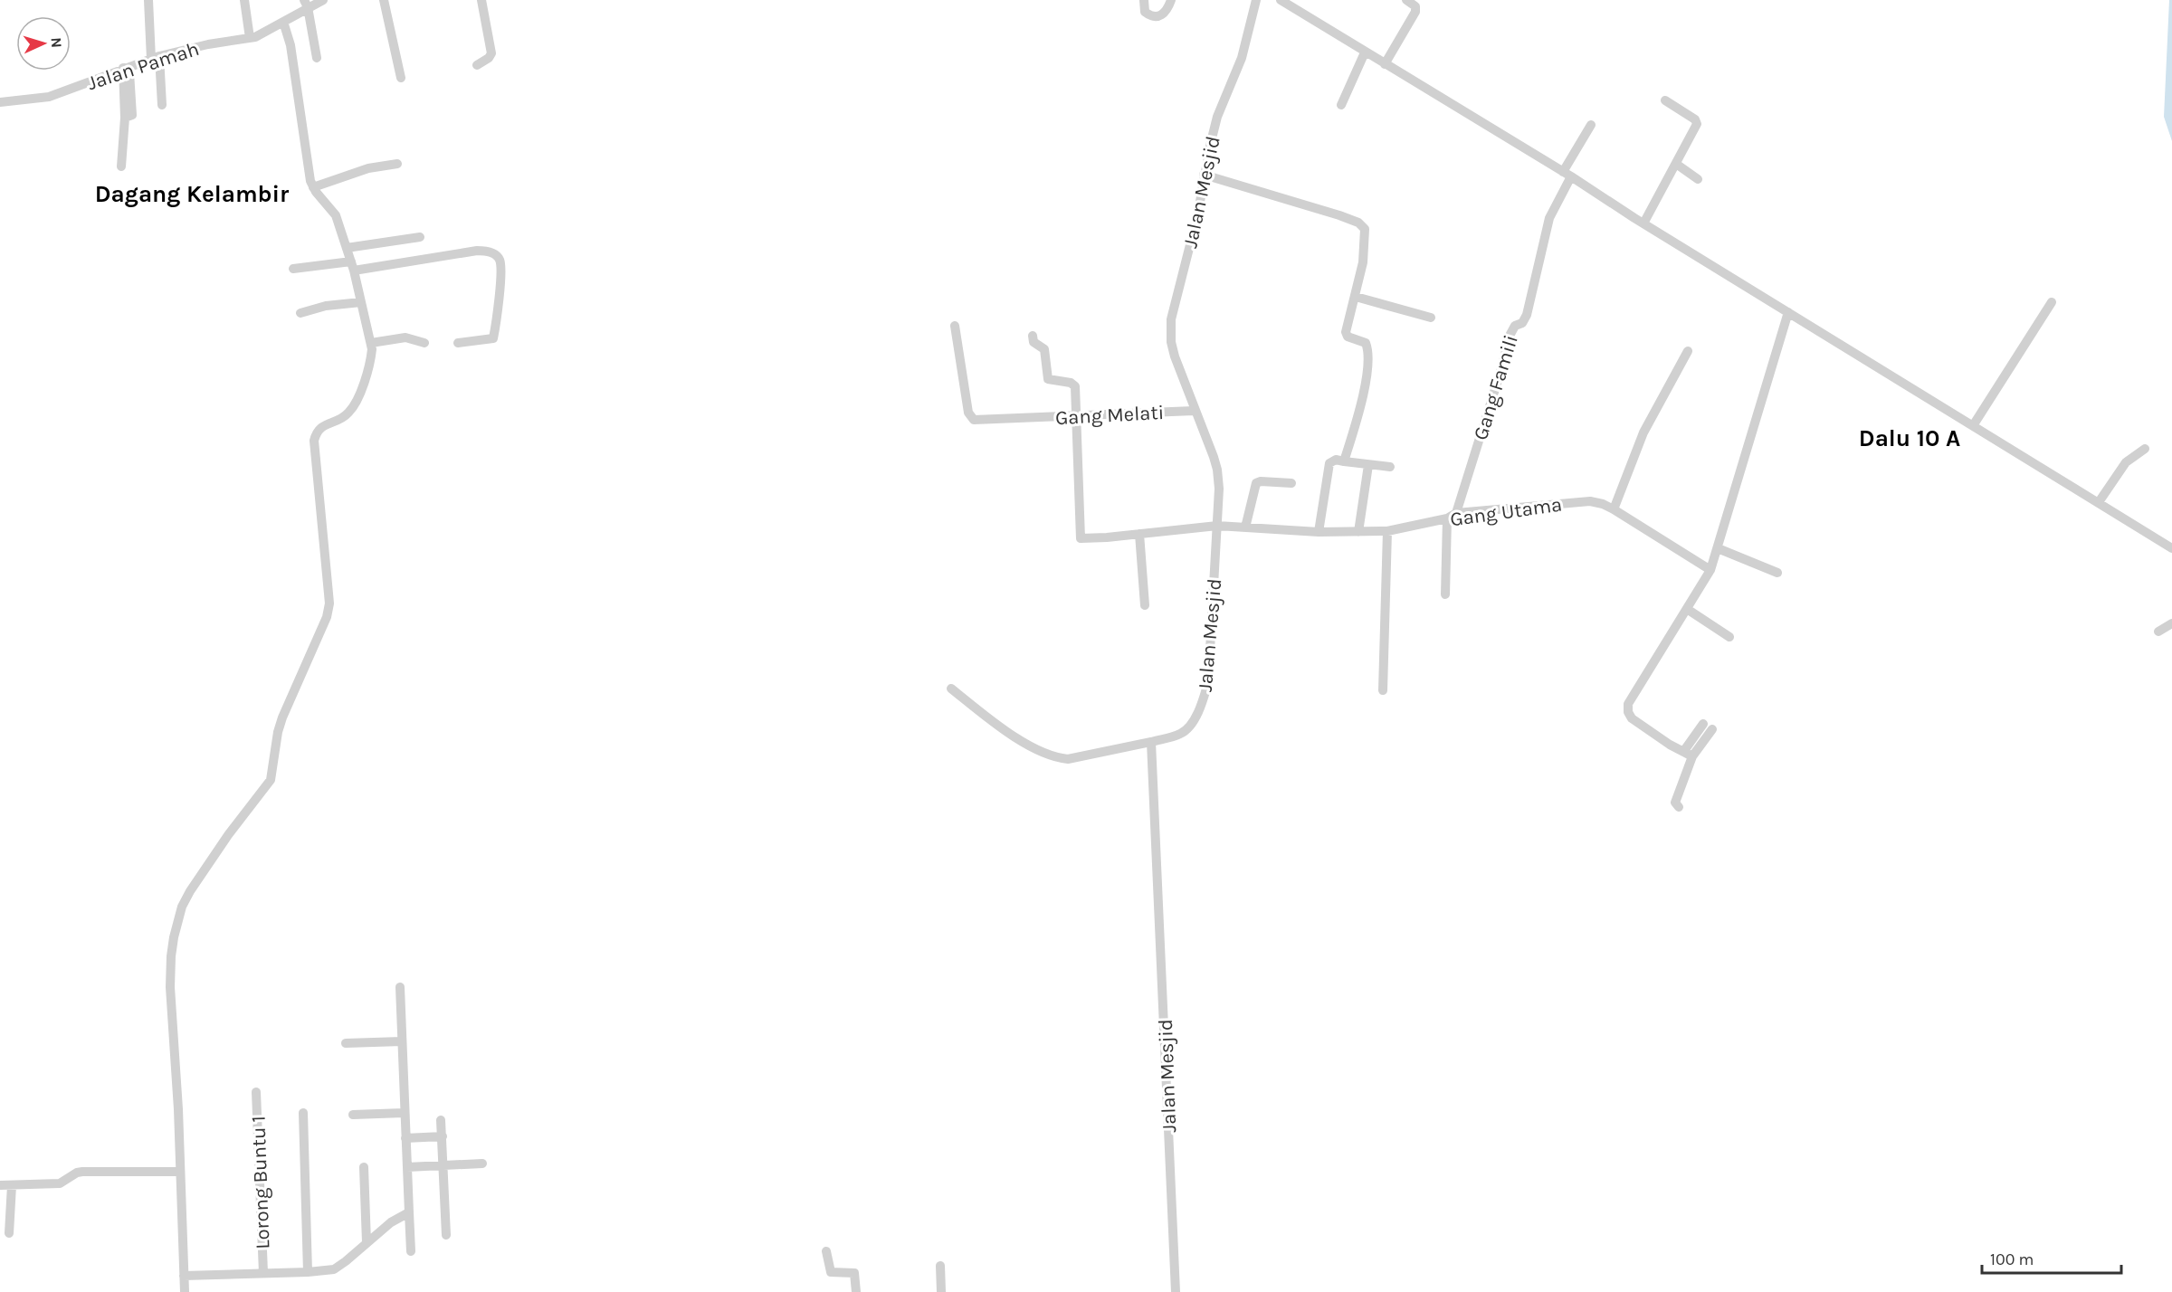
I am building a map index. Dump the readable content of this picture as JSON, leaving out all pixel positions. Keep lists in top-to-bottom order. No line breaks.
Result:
{"streets":{"street":["Jalan Pamah","Jalan Mesjid","Gang Famili","Gang Melati","Gang Utama","Lorong Buntu 1"]},"crossings":[["Jalan Mesjid","Gang Melati"],["Jalan Mesjid","Gang Utama"],["Gang Famili","Gang Utama"],["Gang Melati","Gang Utama"]],"districts":["Dagang Kelambir","Dalu 10 A"],"scale_bar":"100 m","north":"right"}
